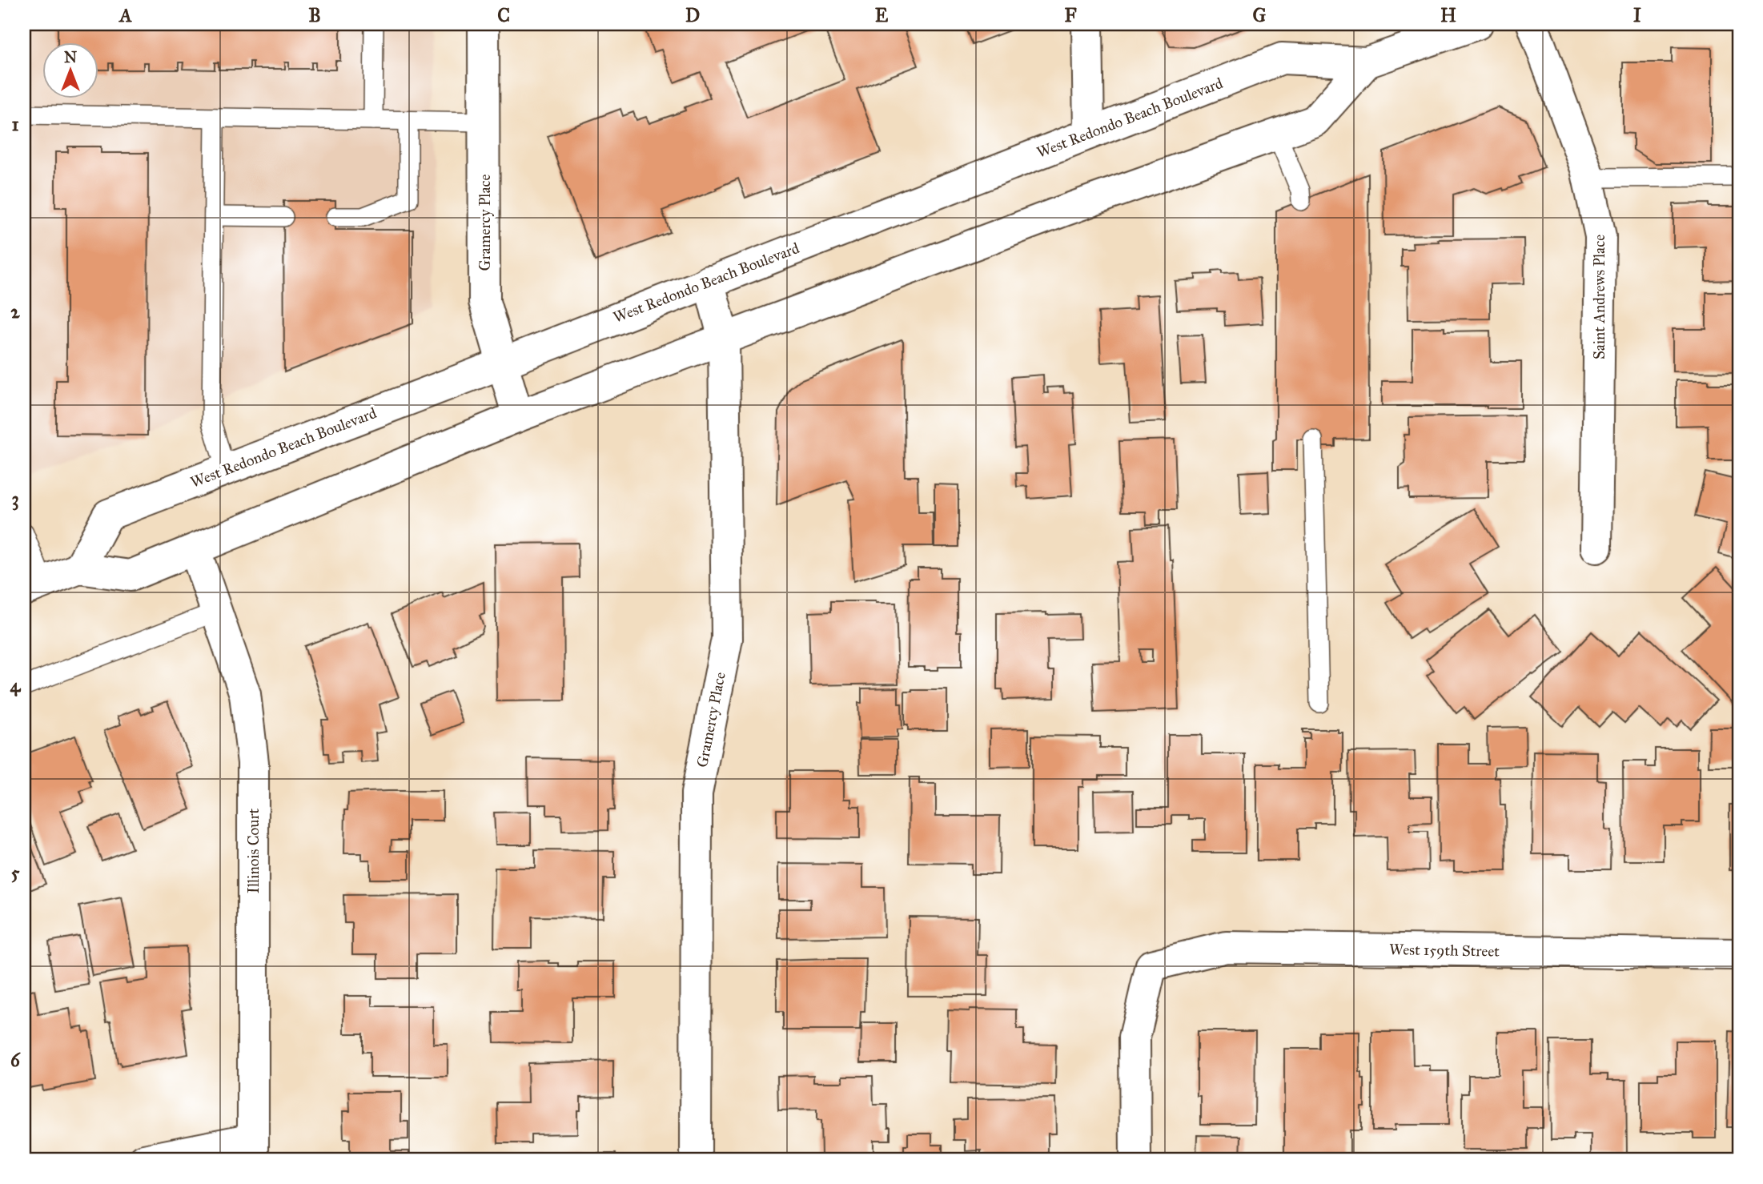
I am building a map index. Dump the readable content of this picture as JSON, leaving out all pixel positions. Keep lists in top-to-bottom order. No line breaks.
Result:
{"streets":{"street":["West Redondo Beach Boulevard","Gramercy Place","Saint Andrews Place","Illinois Court","West 159th Street"]},"crossings":[["West Redondo Beach Boulevard","Gramercy Place"],["West Redondo Beach Boulevard","Illinois Court"]],"north":"top","grid":{"columns":["A","B","C","D","E","F","G","H","I"],"rows":["1","2","3","4","5","6"]}}
